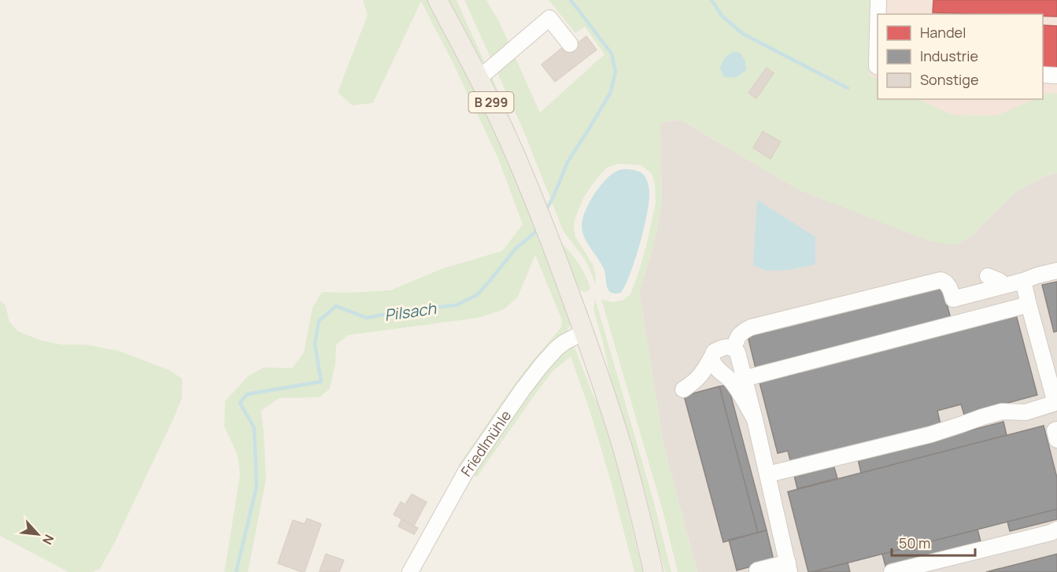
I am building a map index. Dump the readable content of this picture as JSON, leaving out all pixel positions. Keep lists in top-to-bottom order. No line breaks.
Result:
{"streets":{"main road":["B 299"],"street":["Friedlmühle"]},"crossings":[["B 299","Friedlmühle"]],"water":["Pilsach"],"legend":["Handel","Industrie","Sonstige"],"scale_bar":"50 m","north":"bottom right"}
